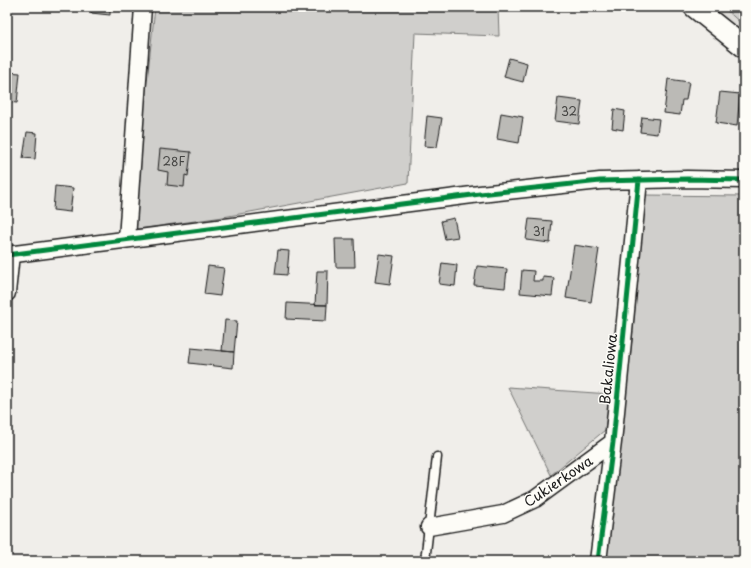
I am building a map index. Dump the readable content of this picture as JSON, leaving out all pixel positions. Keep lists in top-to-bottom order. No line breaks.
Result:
{"streets":{"street":["Bakaliowa","Cukierkowa"]},"crossings":[["Bakaliowa","Cukierkowa"]],"house_numbers":["32","28F","31"]}
